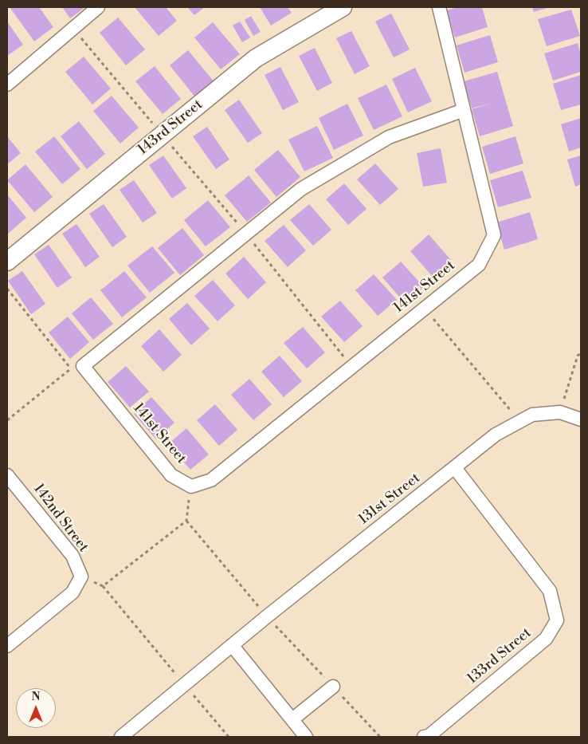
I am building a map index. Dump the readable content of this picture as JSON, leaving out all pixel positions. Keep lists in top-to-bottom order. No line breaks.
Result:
{"streets":{"street":["143rd Street","141st Street","131st Street","142nd Street","133rd Street"]},"crossings":[["131st Street","133rd Street"]],"north":"top"}
